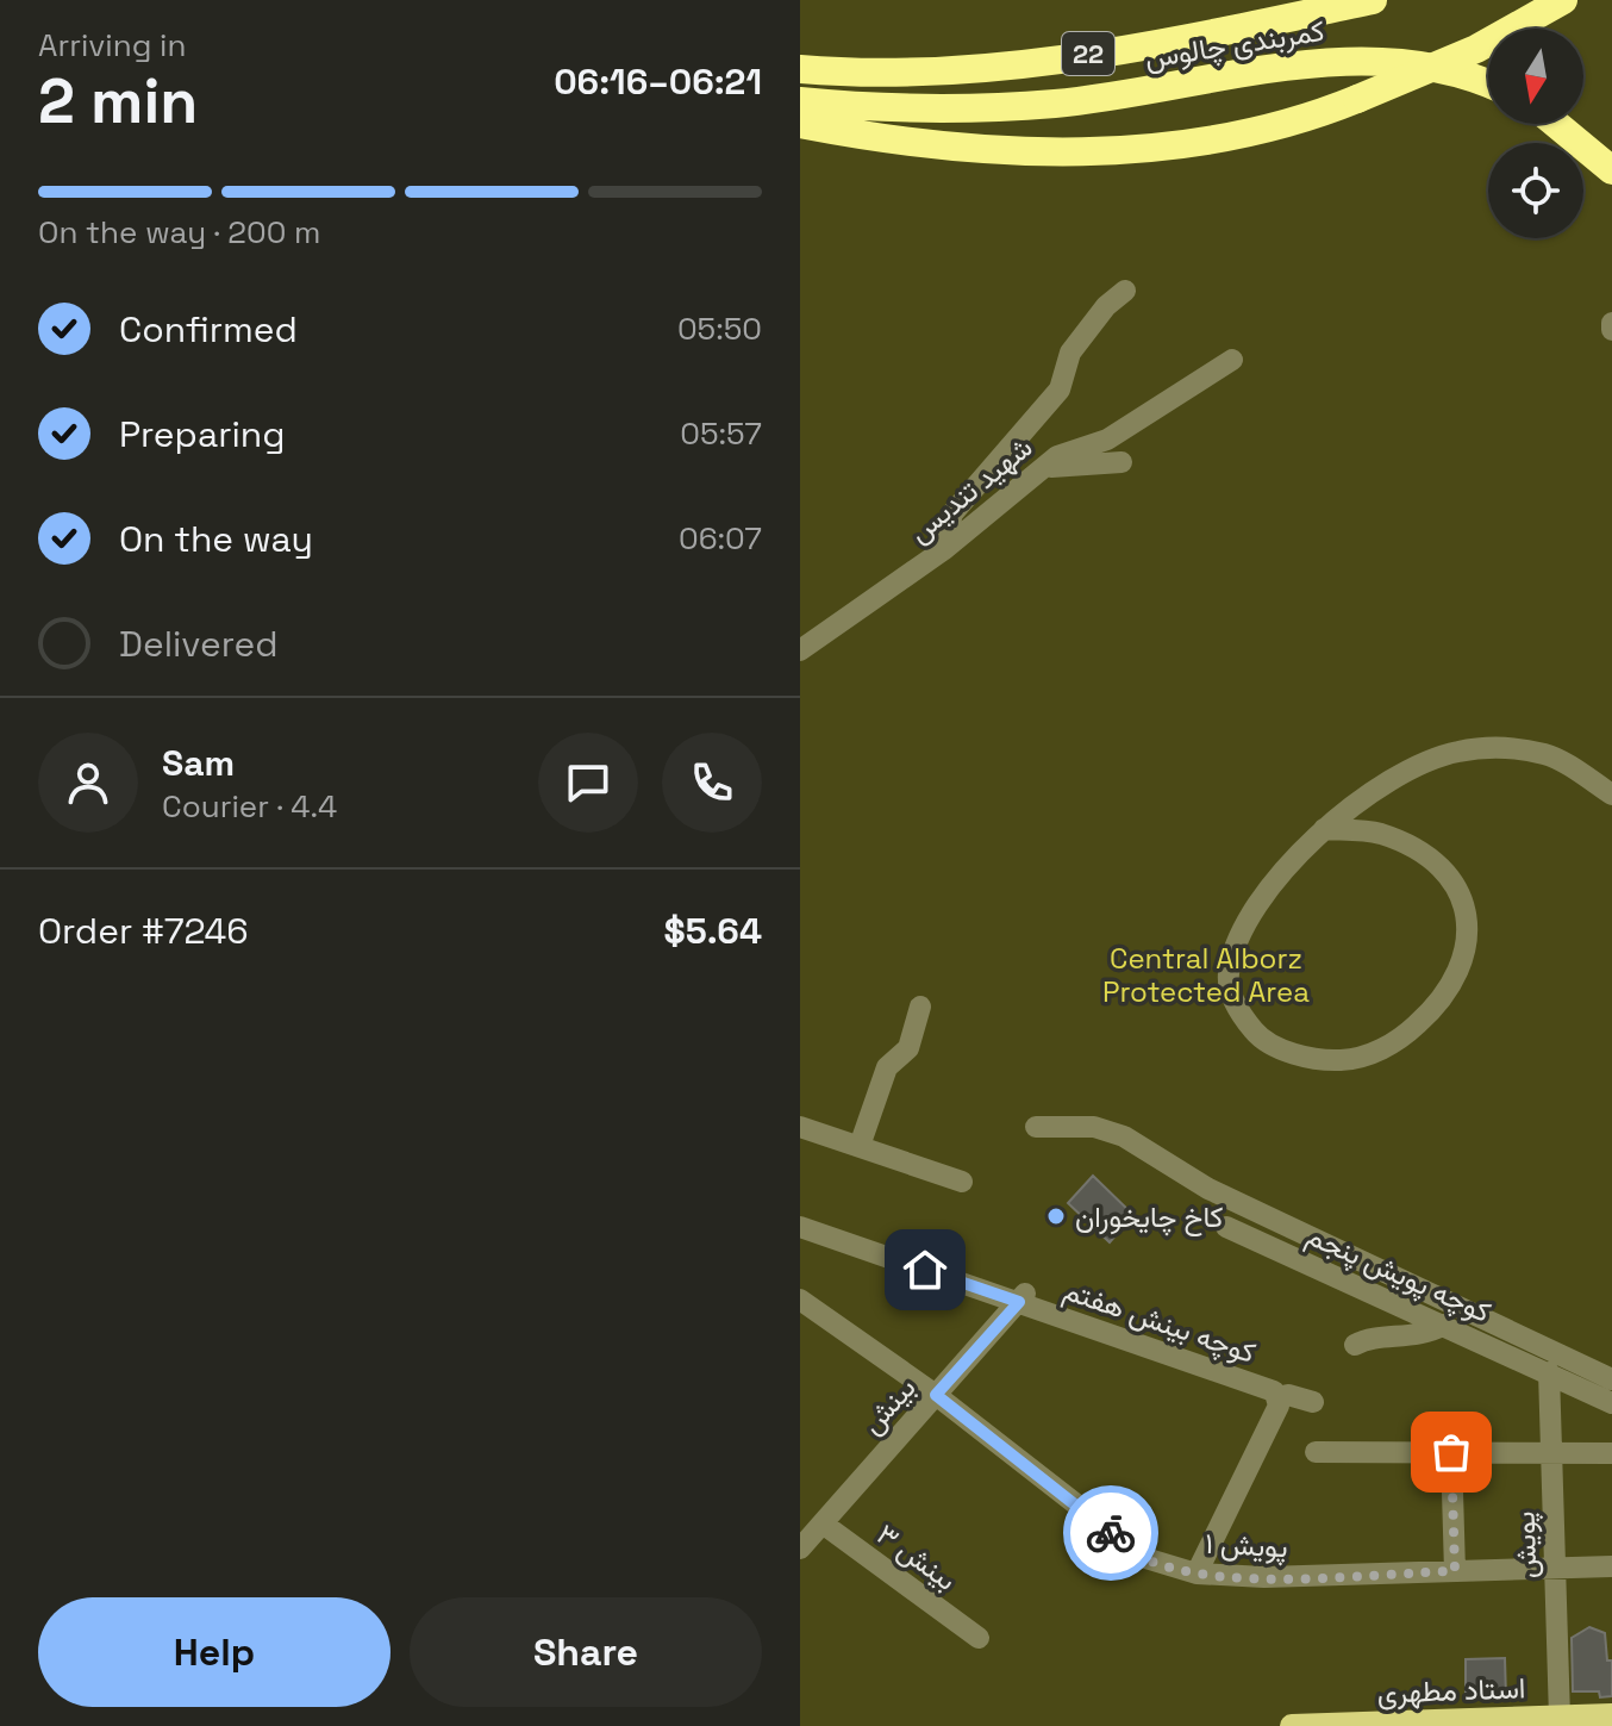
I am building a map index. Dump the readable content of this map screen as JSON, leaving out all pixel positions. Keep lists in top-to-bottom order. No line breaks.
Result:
{"streets":{"highway":["کمربندی چالوس","22"],"main road":["استاد مطهری"],"street":["شهید تندیس","کوچه پویش پنجم","کوچه بینش هفتم","بینش","پویش ۱","پویش","بینش ۳"]},"crossings":[["کوچه پویش پنجم","پویش"],["کوچه بینش هفتم","بینش"],["بینش","پویش ۱"],["بینش","بینش ۳"],["پویش ۱","پویش"],["پویش","استاد مطهری"]],"parks":["Central Alborz Protected Area"],"places":["کاخ چایخوران"],"north":"bottom","page":{"heading":["2 min","Arriving in","06:16–06:21"],"panel":["Sam","Courier · 4.4","Order #7246","$5.64"],"bar":"On the way · 200 m","list":[["Confirmed","05:50"],["Preparing","05:57"],["On the way","06:07"],"Delivered"],"buttons":["Help","Share"]}}
